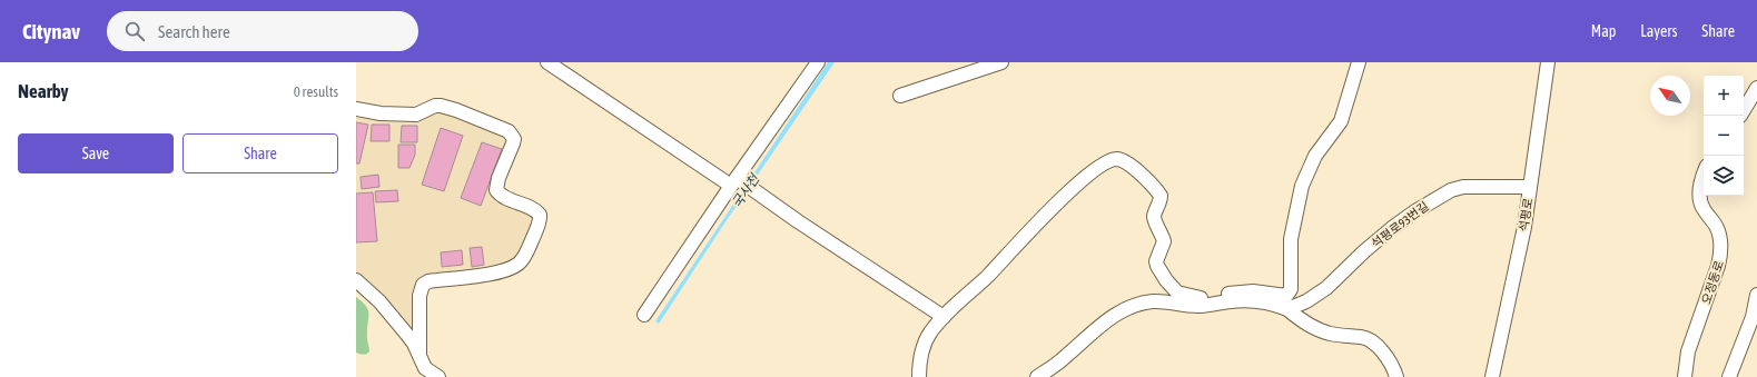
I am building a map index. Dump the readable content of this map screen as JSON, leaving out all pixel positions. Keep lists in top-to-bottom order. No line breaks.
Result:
{"streets":{"street":["석평로","석평로93번길","오정동로"]},"crossings":[["석평로","석평로93번길"]],"water":["국사천"],"north":"top left","page":{"header":"Citynav","search":"Search here","nav":["Map","Layers","Share"],"heading":["Nearby","0 results"],"map_buttons":["+","−"],"buttons":["Save","Share"]}}
